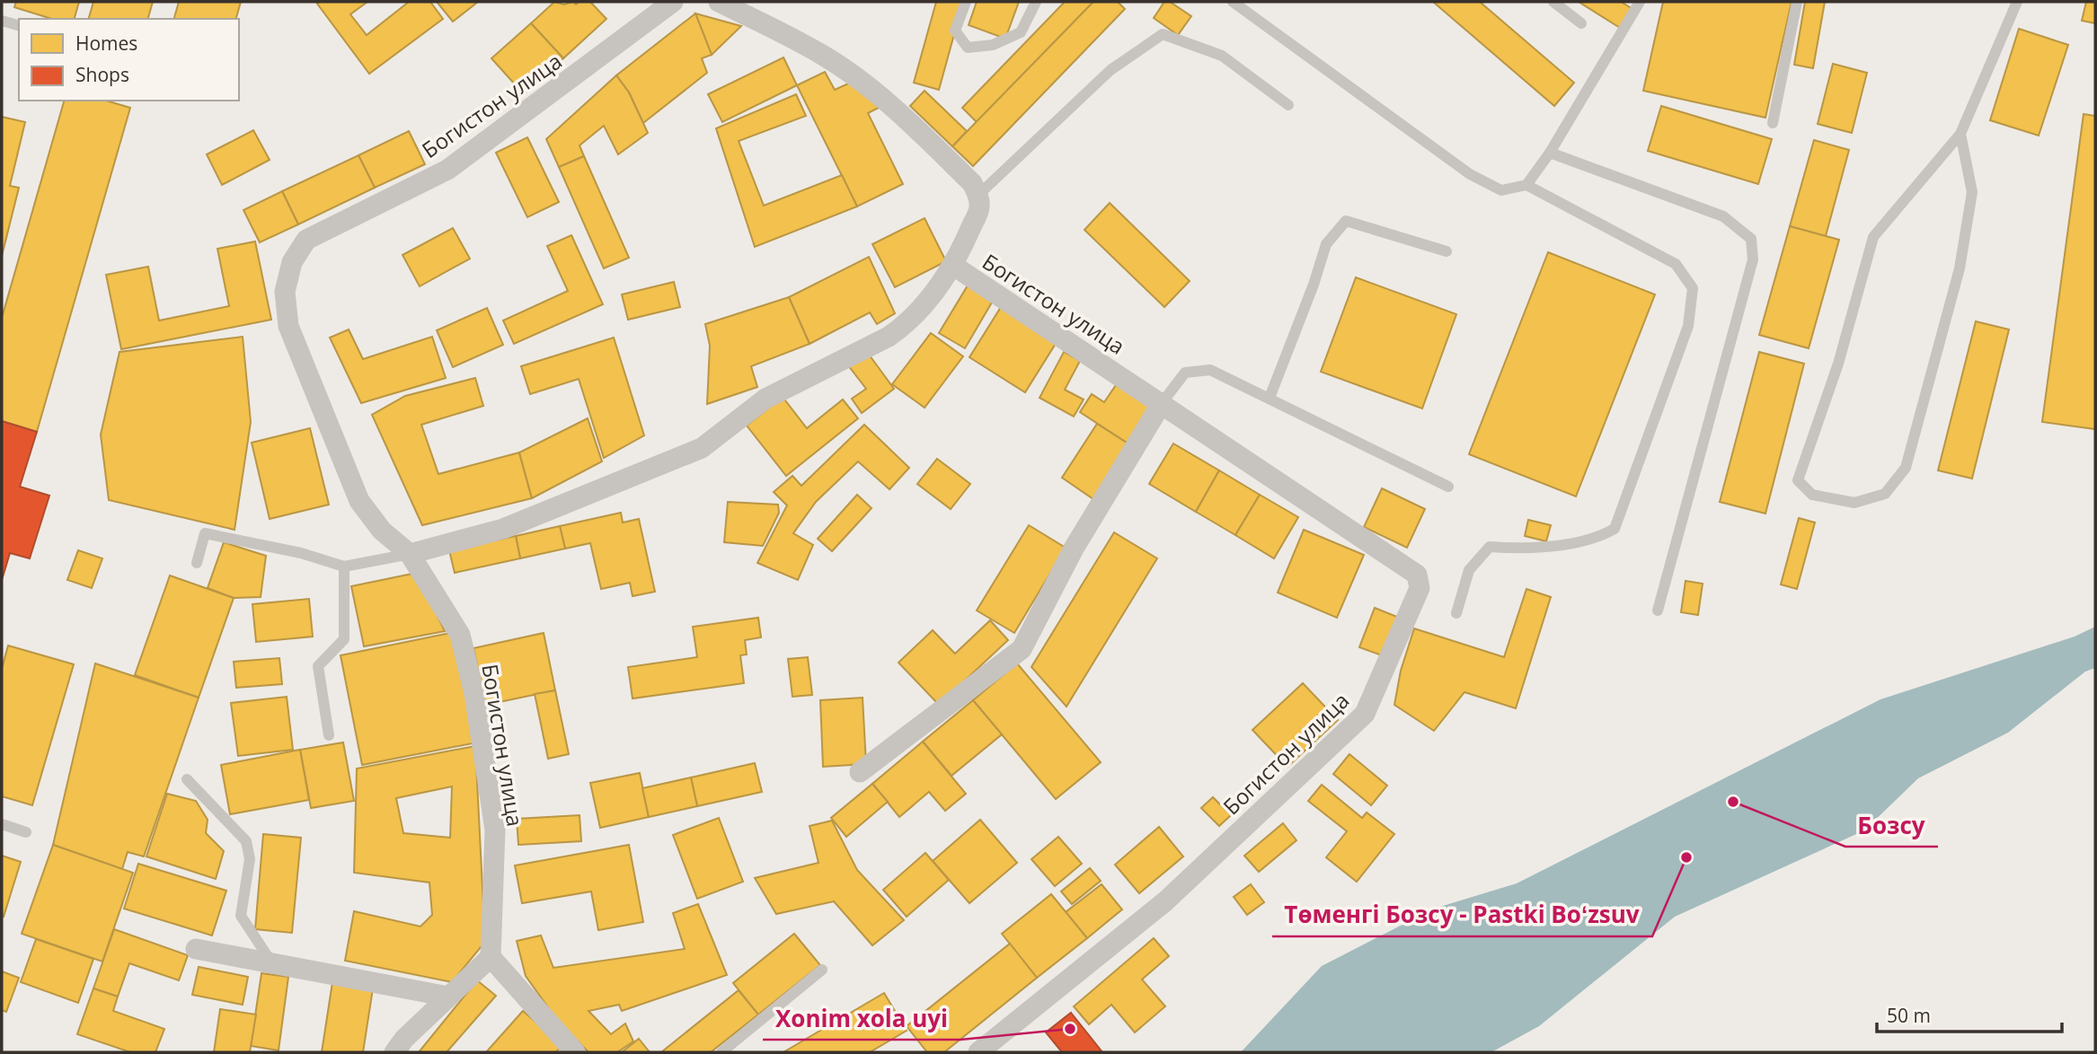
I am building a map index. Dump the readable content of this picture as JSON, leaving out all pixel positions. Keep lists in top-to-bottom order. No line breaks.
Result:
{"streets":{"street":["Богистон улица"]},"places":["Бозсу","Төменгі Бозсу - Pastki Boʻzsuv","Xonim xola uyi"],"legend":["Homes","Shops"],"scale_bar":"50 m"}
